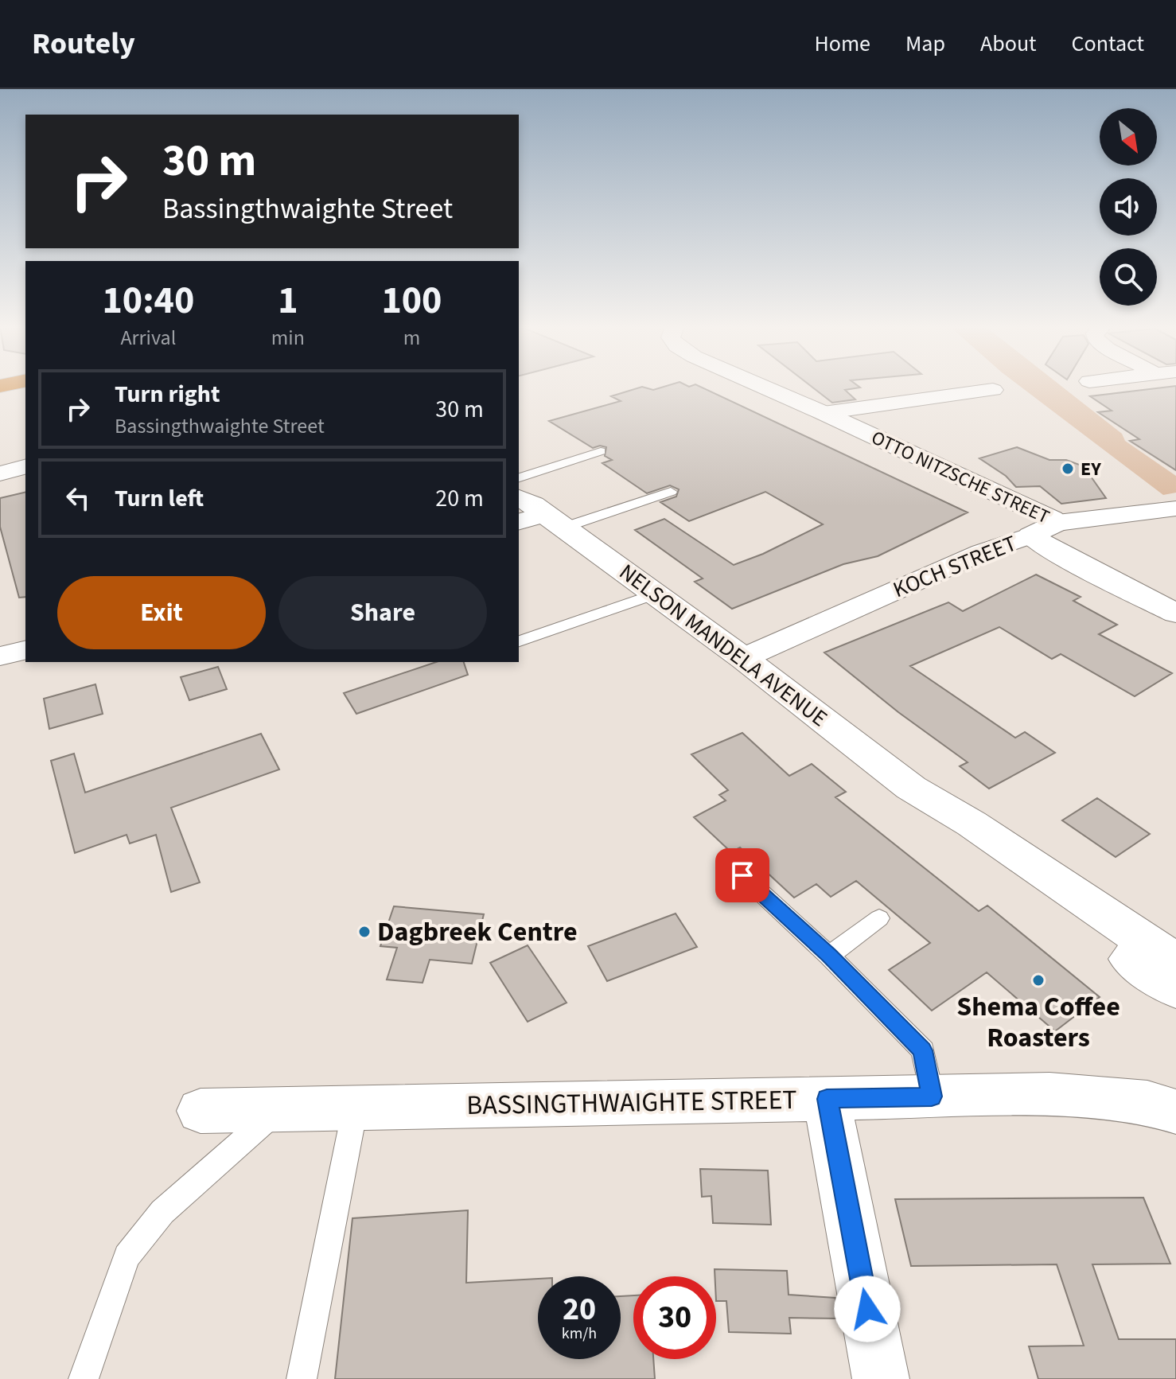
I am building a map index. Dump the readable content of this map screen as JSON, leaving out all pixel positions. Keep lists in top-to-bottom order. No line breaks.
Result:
{"streets":{"street":["OTTO NITZSCHE STREET","KOCH STREET","NELSON MANDELA AVENUE","BASSINGTHWAIGHTE STREET"]},"crossings":[["OTTO NITZSCHE STREET","KOCH STREET"],["KOCH STREET","NELSON MANDELA AVENUE"]],"places":["EY","Dagbreek Centre","Shema Coffee Roasters"],"north":"bottom right","page":{"header":"Routely","nav":["Home","Map","About","Contact"],"turn":["30 m","Bassingthwaighte Street"],"eta":["10:40","Arrival","1","min","100","m"],"list":[{"name":"Turn right","note":"Bassingthwaighte Street","value":"30 m"},{"name":"Turn left","value":"20 m"}],"buttons":["Exit","Share"],"speed":"20 km/h","limit":"30"}}
